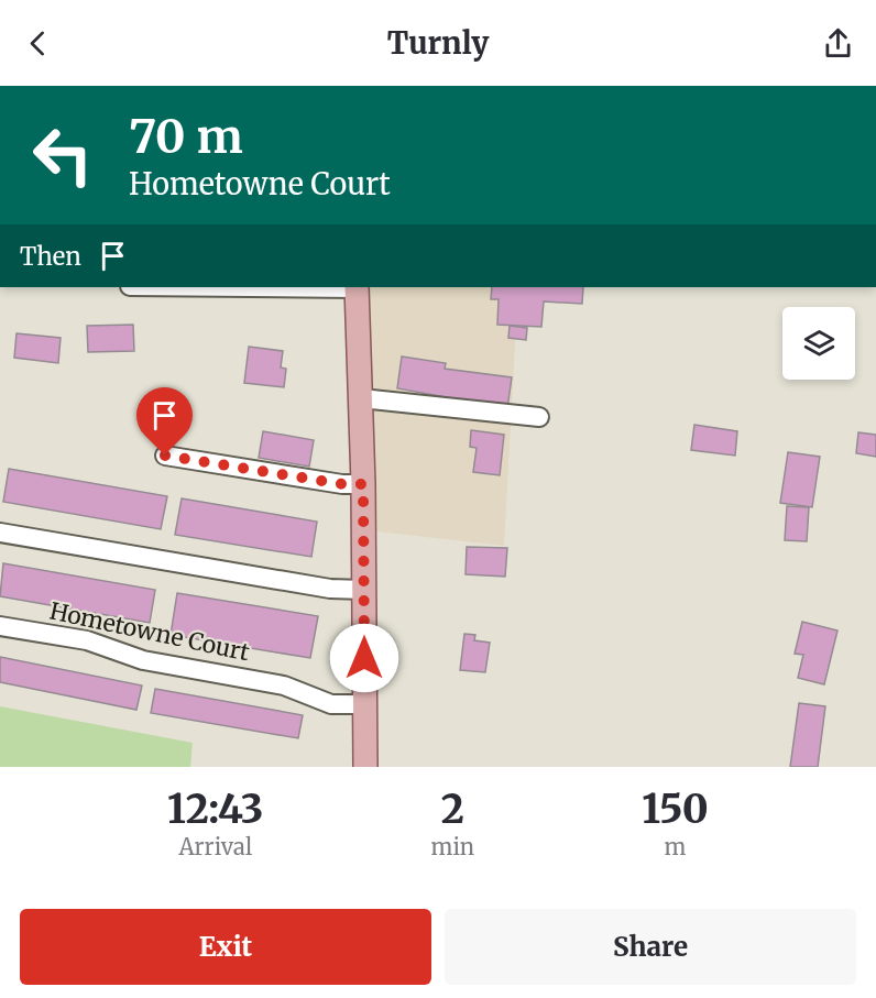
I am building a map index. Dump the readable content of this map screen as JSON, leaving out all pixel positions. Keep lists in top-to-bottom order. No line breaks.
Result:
{"streets":{"street":["Hometowne Court"]},"page":{"header":"Turnly","turn":["70 m","Hometowne Court"],"then":"Then","eta":["12:43","Arrival","2","min","150","m"],"buttons":["Exit","Share"]}}
